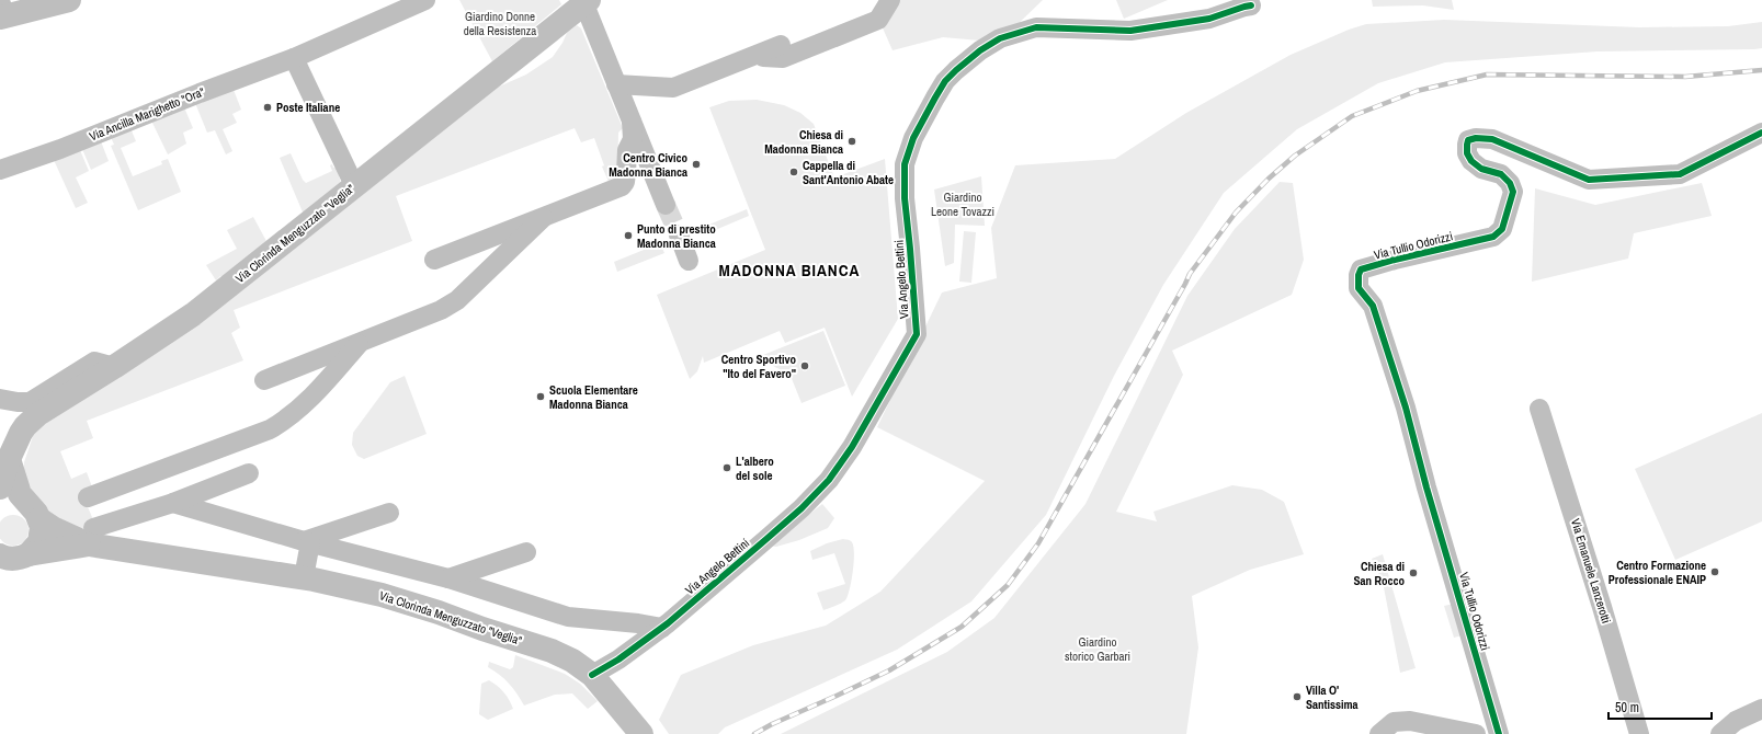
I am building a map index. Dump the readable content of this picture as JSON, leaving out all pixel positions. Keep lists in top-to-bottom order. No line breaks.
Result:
{"streets":{"main road":["Via Clorinda Menguzzato \"Veglia\""],"street":["Via Ancilla Marighetto \"Ora\"","Via Tullio Odorizzi","Via Angelo Bettini","Via Emanuele Lanzerotti"]},"crossings":[["Via Clorinda Menguzzato \"Veglia\"","Via Angelo Bettini"]],"districts":["MADONNA BIANCA"],"parks":["Giardino Donne della Resistenza","Giardino Leone Tovazzi","Giardino storico Garbari"],"places":["Poste Italiane","Chiesa di Madonna Bianca","Centro Civico Madonna Bianca","Cappella di Sant'Antonio Abate","Punto di prestito Madonna Bianca","Centro Sportivo \"Ito del Favero\"","Scuola Elementare Madonna Bianca","L'albero del sole","Centro Formazione Professionale ENAIP","Chiesa di San Rocco","Villa O' Santissima"],"scale_bar":"50 m"}
